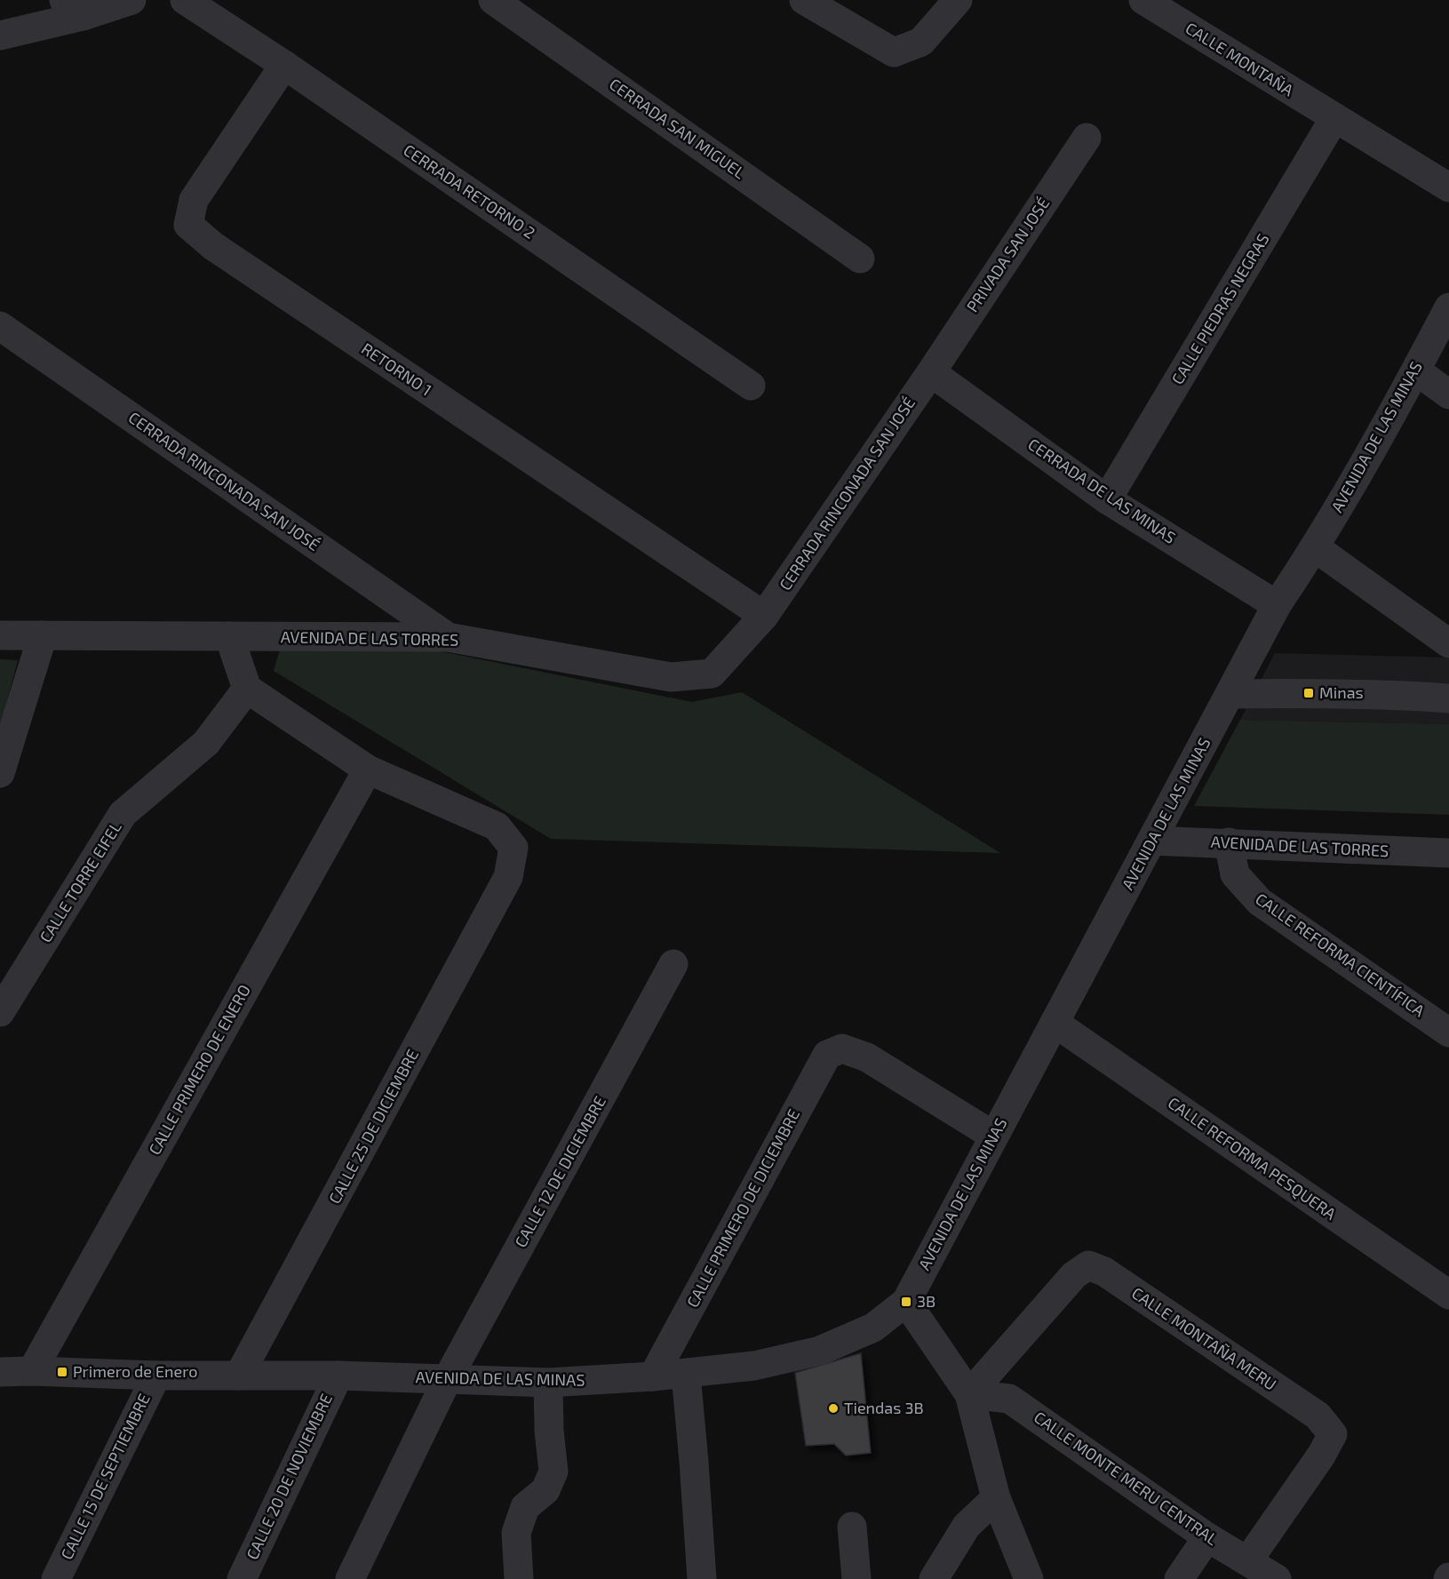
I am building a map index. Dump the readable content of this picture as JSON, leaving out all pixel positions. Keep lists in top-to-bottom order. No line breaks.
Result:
{"streets":{"street":["CALLE MONTAÑA","CERRADA SAN MIGUEL","CERRADA RETORNO 2","PRIVADA SAN JOSÉ","CALLE PIEDRAS NEGRAS","RETORNO 1","AVENIDA DE LAS MINAS","CERRADA RINCONADA SAN JOSÉ","CERRADA DE LAS MINAS","AVENIDA DE LAS TORRES","CALLE TORRE EIFEL","CALLE REFORMA CIENTÍFICA","CALLE PRIMERO DE ENERO","CALLE 25 DE DICIEMBRE","CALLE REFORMA PESQUERA","CALLE 12 DE DICIEMBRE","CALLE PRIMERO DE DICIEMBRE","CALLE MONTAÑA MERU","CALLE 15 DE SEPTIEMBRE","CALLE 20 DE NOVIEMBRE","CALLE MONTE MERU CENTRAL"]},"crossings":[["CALLE MONTAÑA","CALLE PIEDRAS NEGRAS"],["CERRADA RETORNO 2","RETORNO 1"],["PRIVADA SAN JOSÉ","CERRADA RINCONADA SAN JOSÉ"],["PRIVADA SAN JOSÉ","CERRADA DE LAS MINAS"],["CALLE PIEDRAS NEGRAS","CERRADA DE LAS MINAS"],["RETORNO 1","CERRADA RINCONADA SAN JOSÉ"],["RETORNO 1","AVENIDA DE LAS TORRES"],["AVENIDA DE LAS MINAS","CERRADA DE LAS MINAS"],["AVENIDA DE LAS MINAS","AVENIDA DE LAS TORRES"],["AVENIDA DE LAS MINAS","CALLE PRIMERO DE ENERO"],["AVENIDA DE LAS MINAS","CALLE 25 DE DICIEMBRE"],["AVENIDA DE LAS MINAS","CALLE REFORMA PESQUERA"],["AVENIDA DE LAS MINAS","CALLE 12 DE DICIEMBRE"],["AVENIDA DE LAS MINAS","CALLE PRIMERO DE DICIEMBRE"],["AVENIDA DE LAS MINAS","CALLE 15 DE SEPTIEMBRE"],["AVENIDA DE LAS MINAS","CALLE 20 DE NOVIEMBRE"],["CERRADA RINCONADA SAN JOSÉ","CERRADA DE LAS MINAS"],["CERRADA RINCONADA SAN JOSÉ","AVENIDA DE LAS TORRES"],["AVENIDA DE LAS TORRES","CALLE REFORMA CIENTÍFICA"],["CALLE PRIMERO DE ENERO","CALLE 25 DE DICIEMBRE"],["CALLE MONTAÑA MERU","CALLE MONTE MERU CENTRAL"]],"places":{"transit":["Minas","3B","Primero de Enero"],"other":["Tiendas 3B"]}}
